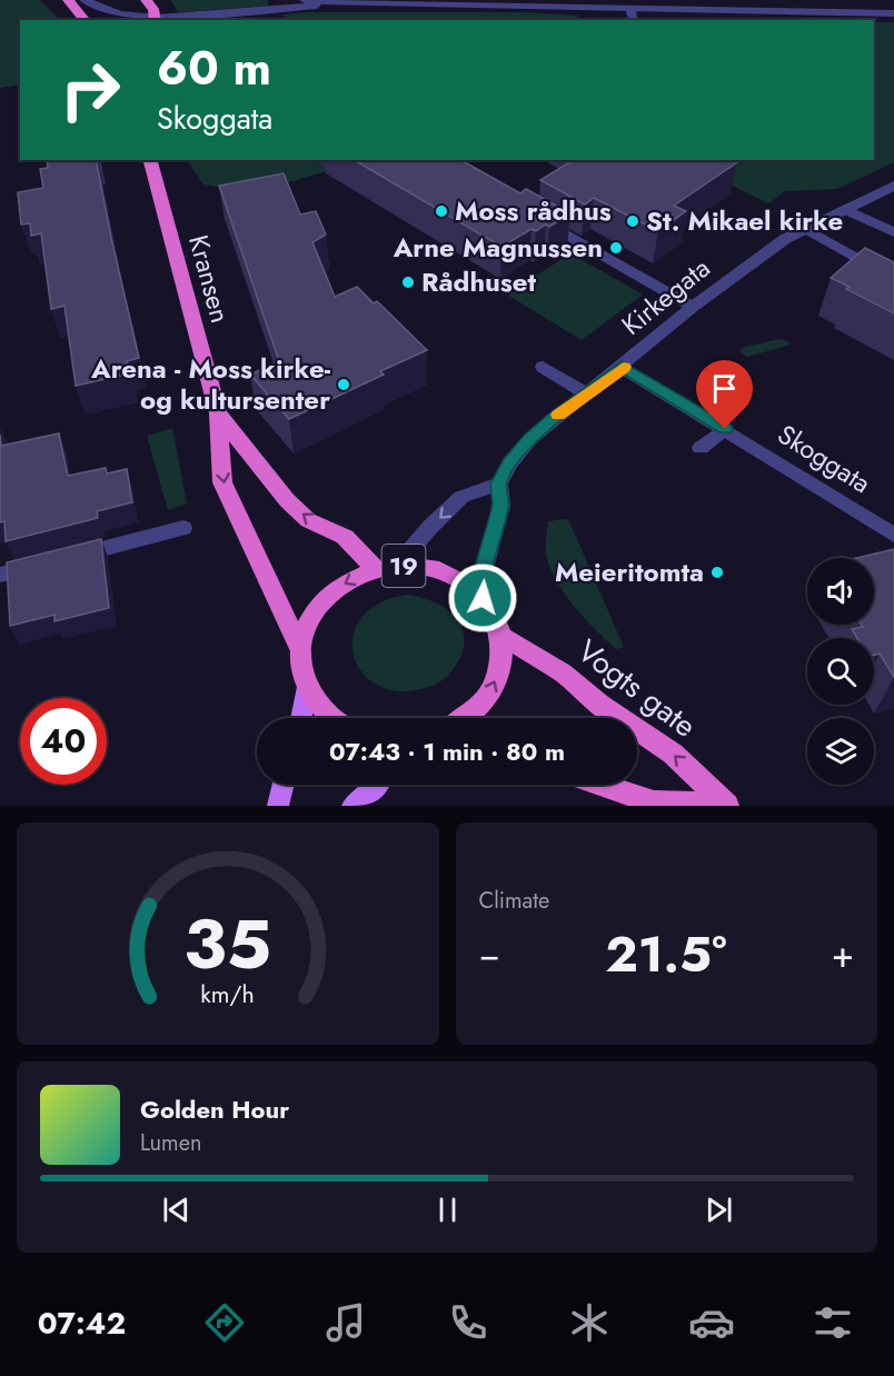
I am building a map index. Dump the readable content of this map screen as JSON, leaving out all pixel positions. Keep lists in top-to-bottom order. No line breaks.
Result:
{"streets":{"highway":["Kransen","19","Vogts gate"],"street":["Kirkegata","Skoggata"]},"crossings":[["Kransen","19"],["Kirkegata","Skoggata"],["19","Vogts gate"]],"one_way":["Vogts gate"],"places":["Moss rådhus","St. Mikael kirke","Arne Magnussen","Rådhuset","Arena - Moss kirke- og kultursenter","Meieritomta"],"page":{"turn":["60 m","Skoggata"],"limit":"40","trip":"07:43 · 1 min · 80 m","tile":"Climate","heat":["−","21.5°","+"],"song":["Golden Hour","Lumen"],"tabs":"07:42","gauge":["35","km/h"]}}
